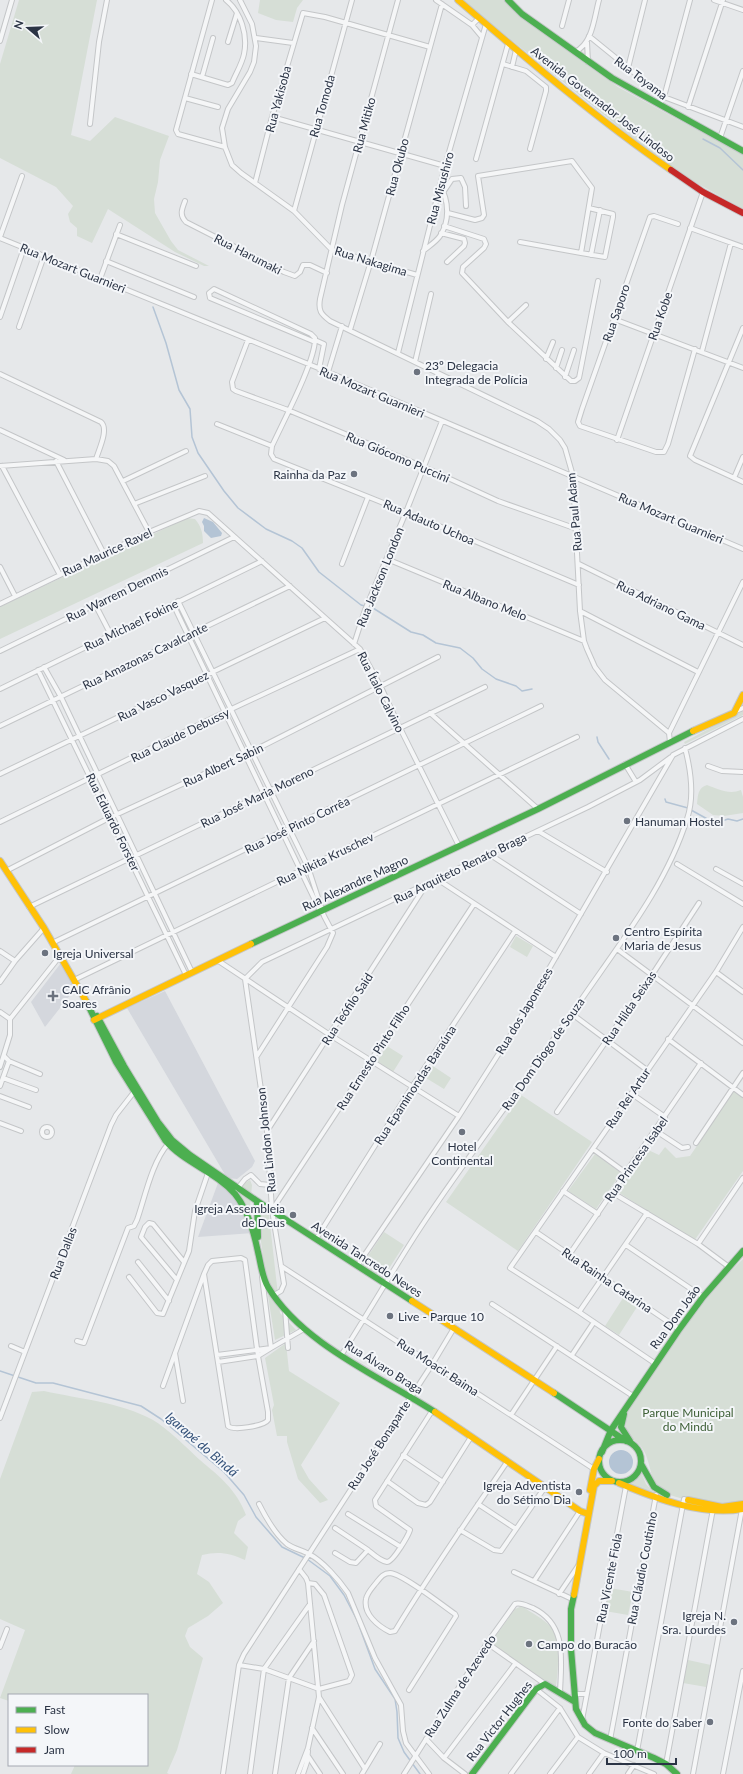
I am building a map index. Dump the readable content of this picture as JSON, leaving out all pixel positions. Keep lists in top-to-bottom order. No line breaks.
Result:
{"streets":{"main road":["Avenida Governador José Lindoso","Rua Alexandre Magno","Avenida Tancredo Neves","Rua Dom João","Rua Álvaro Braga","Rua Victor Hughes"],"street":["Rua Toyama","Rua Yakisoba","Rua Tomoda","Rua Mitiko","Rua Okubo","Rua Misushiro","Rua Harumaki","Rua Nakagima","Rua Mozart Guarnieri","Rua Saporo","Rua Kobe","Rua Giócomo Puccini","Rua Paul Adam","Rua Adauto Uchoa","Rua Maurice Ravel","Rua Jackson London","Rua Warrem Demmis","Rua Albano Melo","Rua Adriano Gama","Rua Michael Fokine","Rua Amazonas Cavalcante","Rua Ítalo Calvino","Rua Vasco Vasquez","Rua Claude Debussy","Rua Albert Sabin","Rua José Maria Moreno","Rua Eduardo Forster","Rua José Pinto Corrêa","Rua Nikita Kruschev","Rua Arquiteto Renato Braga","Rua Hilda Seixas","Rua Teófilo Said","Rua dos Japoneses","Rua Dom Diogo de Souza","Rua Ernesto Pinto Filho","Rua Epaminondas Baraúna","Rua Rei Artur","Rua Lindon Johnson","Rua Princesa Isabel","Rua Dallas","Rua Rainha Catarina","Rua Moacir Baima","Rua José Bonaparte","Rua Cláudio Coutinho","Rua Vicente Fiola","Rua Zulma de Azevedo"]},"crossings":[["Rua Yakisoba","Rua Tomoda"],["Rua Yakisoba","Rua Nakagima"],["Avenida Governador José Lindoso","Rua Misushiro"],["Avenida Governador José Lindoso","Rua Kobe"],["Rua Tomoda","Rua Nakagima"],["Rua Mitiko","Rua Nakagima"],["Rua Okubo","Rua Nakagima"],["Rua Okubo","Rua Paul Adam"],["Rua Misushiro","Rua Nakagima"],["Rua Misushiro","Rua Paul Adam"],["Rua Harumaki","Rua Paul Adam"],["Rua Mozart Guarnieri","Rua Giócomo Puccini"],["Rua Mozart Guarnieri","Rua Paul Adam"],["Rua Mozart Guarnieri","Rua Jackson London"],["Rua Saporo","Rua Kobe"],["Rua Giócomo Puccini","Rua Paul Adam"],["Rua Giócomo Puccini","Rua Jackson London"],["Rua Paul Adam","Rua Adauto Uchoa"],["Rua Paul Adam","Rua Albano Melo"],["Rua Paul Adam","Rua Adriano Gama"],["Rua Adauto Uchoa","Rua Jackson London"],["Rua Maurice Ravel","Rua Ítalo Calvino"],["Rua Jackson London","Rua Albano Melo"],["Rua Jackson London","Rua Ítalo Calvino"],["Rua Warrem Demmis","Rua Ítalo Calvino"],["Rua Michael Fokine","Rua Ítalo Calvino"],["Rua Michael Fokine","Rua Eduardo Forster"],["Rua Amazonas Cavalcante","Rua Ítalo Calvino"],["Rua Amazonas Cavalcante","Rua Eduardo Forster"],["Rua Ítalo Calvino","Rua Vasco Vasquez"],["Rua Ítalo Calvino","Rua Claude Debussy"],["Rua Ítalo Calvino","Rua Albert Sabin"],["Rua Ítalo Calvino","Rua José Maria Moreno"],["Rua Ítalo Calvino","Rua José Pinto Corrêa"],["Rua Ítalo Calvino","Rua Nikita Kruschev"],["Rua Ítalo Calvino","Rua Alexandre Magno"],["Rua Vasco Vasquez","Rua Eduardo Forster"],["Rua Claude Debussy","Rua Eduardo Forster"],["Rua Albert Sabin","Rua Eduardo Forster"],["Rua Albert Sabin","Avenida Tancredo Neves"],["Rua José Maria Moreno","Rua Eduardo Forster"],["Rua José Maria Moreno","Avenida Tancredo Neves"],["Rua Eduardo Forster","Rua José Pinto Corrêa"],["Rua Eduardo Forster","Rua Nikita Kruschev"],["Rua Eduardo Forster","Rua Alexandre Magno"],["Rua José Pinto Corrêa","Avenida Tancredo Neves"],["Rua Nikita Kruschev","Avenida Tancredo Neves"],["Rua Arquiteto Renato Braga","Rua Teófilo Said"],["Rua Arquiteto Renato Braga","Rua dos Japoneses"],["Rua Arquiteto Renato Braga","Rua Lindon Johnson"],["Rua Alexandre Magno","Avenida Tancredo Neves"],["Rua Teófilo Said","Rua Lindon Johnson"],["Rua dos Japoneses","Avenida Tancredo Neves"],["Rua Dom Diogo de Souza","Avenida Tancredo Neves"],["Rua Dom Diogo de Souza","Rua Álvaro Braga"],["Rua Dom Diogo de Souza","Rua Moacir Baima"],["Rua Ernesto Pinto Filho","Rua Lindon Johnson"],["Rua Ernesto Pinto Filho","Avenida Tancredo Neves"],["Rua Epaminondas Baraúna","Avenida Tancredo Neves"],["Rua Rei Artur","Rua Rainha Catarina"],["Rua Lindon Johnson","Avenida Tancredo Neves"],["Rua Lindon Johnson","Rua Álvaro Braga"],["Rua Lindon Johnson","Rua Moacir Baima"],["Rua Princesa Isabel","Rua Rainha Catarina"],["Rua Dallas","Avenida Tancredo Neves"],["Avenida Tancredo Neves","Rua Dom João"],["Avenida Tancredo Neves","Rua Álvaro Braga"],["Avenida Tancredo Neves","Rua José Bonaparte"],["Rua Rainha Catarina","Rua Dom João"],["Rua Dom João","Rua Moacir Baima"],["Rua Álvaro Braga","Rua José Bonaparte"],["Rua Moacir Baima","Rua José Bonaparte"]],"water":["Igarapé do Bindá"],"parks":["Parque Municipal do Mindú"],"places":{"other":["23º Delegacia Integrada de Polícia","Rainha da Paz","Hanuman Hostel","Centro Espírita Maria de Jesus","Igreja Universal","Hotel Continental","Igreja Assembleia de Deus","Live - Parque 10","Igreja Adventista do Sétimo Dia","Igreja N. Sra. Lourdes","Campo do Buracão","Fonte do Saber"],"health":["CAIC Afrânio Soares"]},"legend":["Fast","Slow","Jam"],"scale_bar":"100 m","north":"left"}
